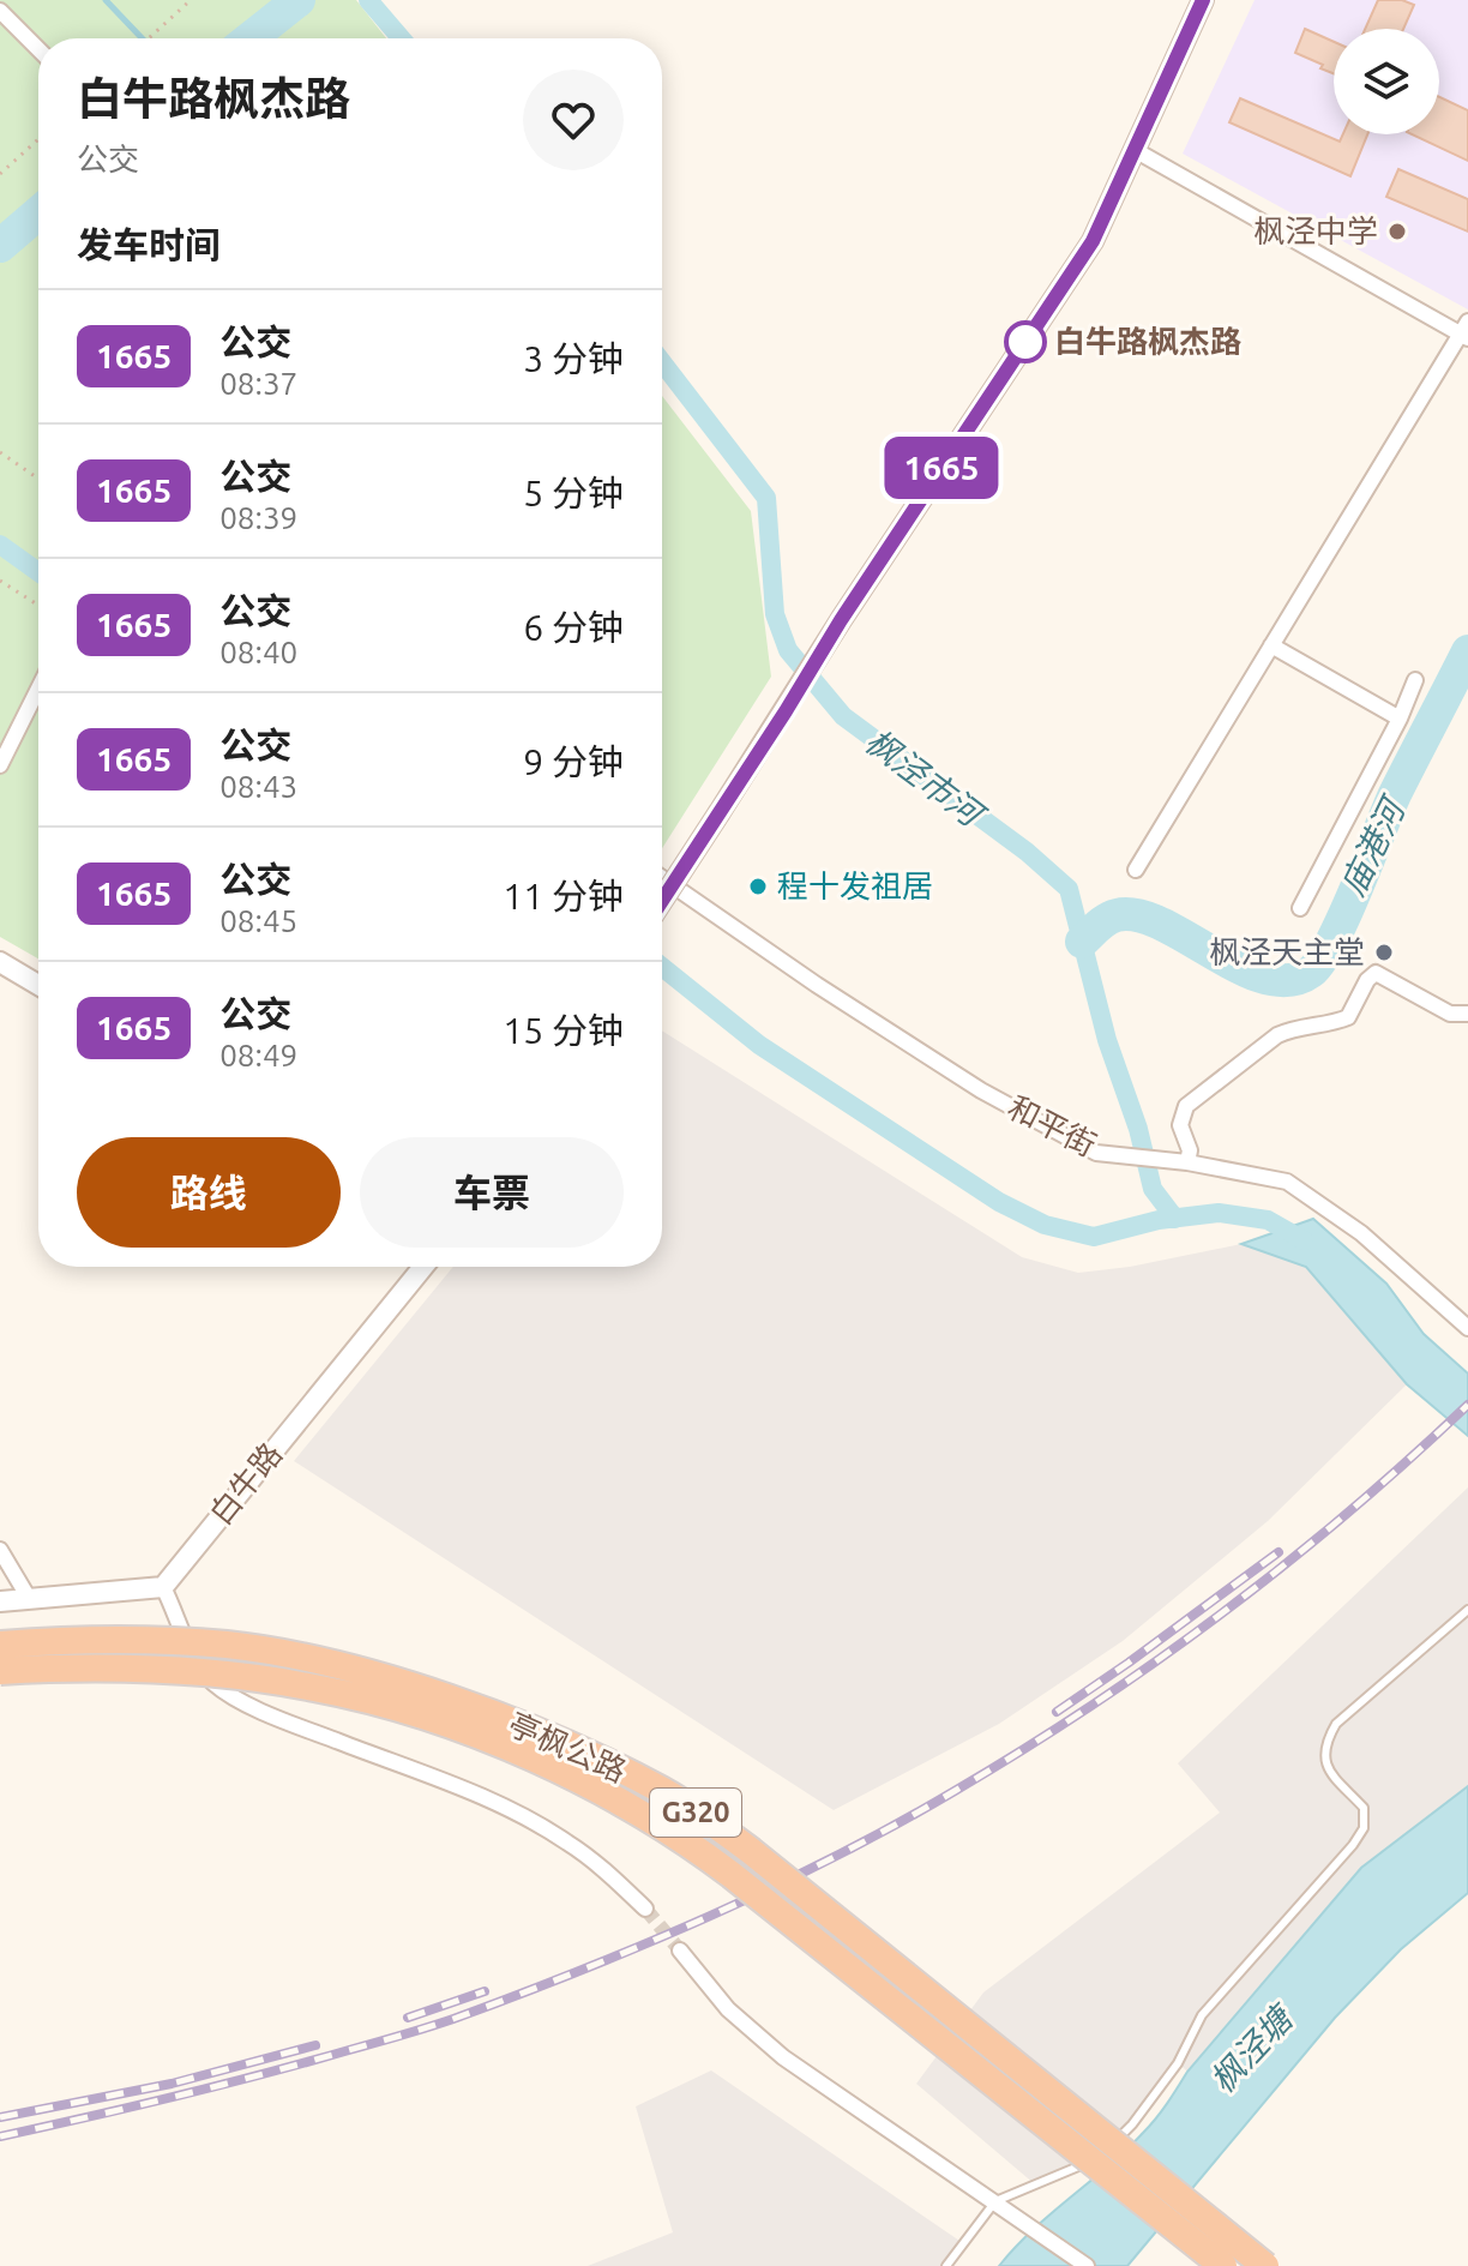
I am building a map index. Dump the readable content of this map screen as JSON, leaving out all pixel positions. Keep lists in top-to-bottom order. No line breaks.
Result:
{"streets":{"highway":["亭枫公路","G320"],"street":["和平街","白牛路"]},"water":["枫泾市河","庙港河","枫泾塘"],"places":["枫泾中学","白牛路枫杰路","程十发祖居","枫泾天主堂"],"lines":["bus line 1665"],"page":{"on_map":"1665","heading":[["白牛路枫杰路","公交"],"发车时间"],"list":[{"mark":"1665","name":"公交","note":"08:37","value":"3 分钟"},{"mark":"1665","name":"公交","note":"08:39","value":"5 分钟"},{"mark":"1665","name":"公交","note":"08:40","value":"6 分钟"},{"mark":"1665","name":"公交","note":"08:43","value":"9 分钟"},{"mark":"1665","name":"公交","note":"08:45","value":"11 分钟"},{"mark":"1665","name":"公交","note":"08:49","value":"15 分钟"}],"buttons":["路线","车票"]}}
